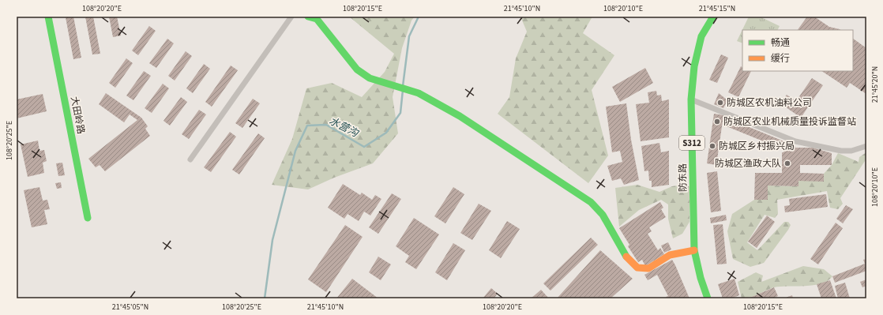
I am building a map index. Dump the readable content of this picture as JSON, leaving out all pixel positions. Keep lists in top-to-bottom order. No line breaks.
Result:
{"streets":{"street":["大田岭路","S312","防东路"]},"water":["水营沟"],"places":["防城区农机油料公司","防城区农业机械质量投诉监督站","防城区乡村振兴局","防城区渔政大队"],"legend":["畅通","缓行"],"coordinates":["108°20'20\"E","108°20'15\"E","21°45'10\"N","108°20'10\"E","21°45'15\"N","21°45'20\"N","108°20'25\"E","21°45'05\"N"]}
